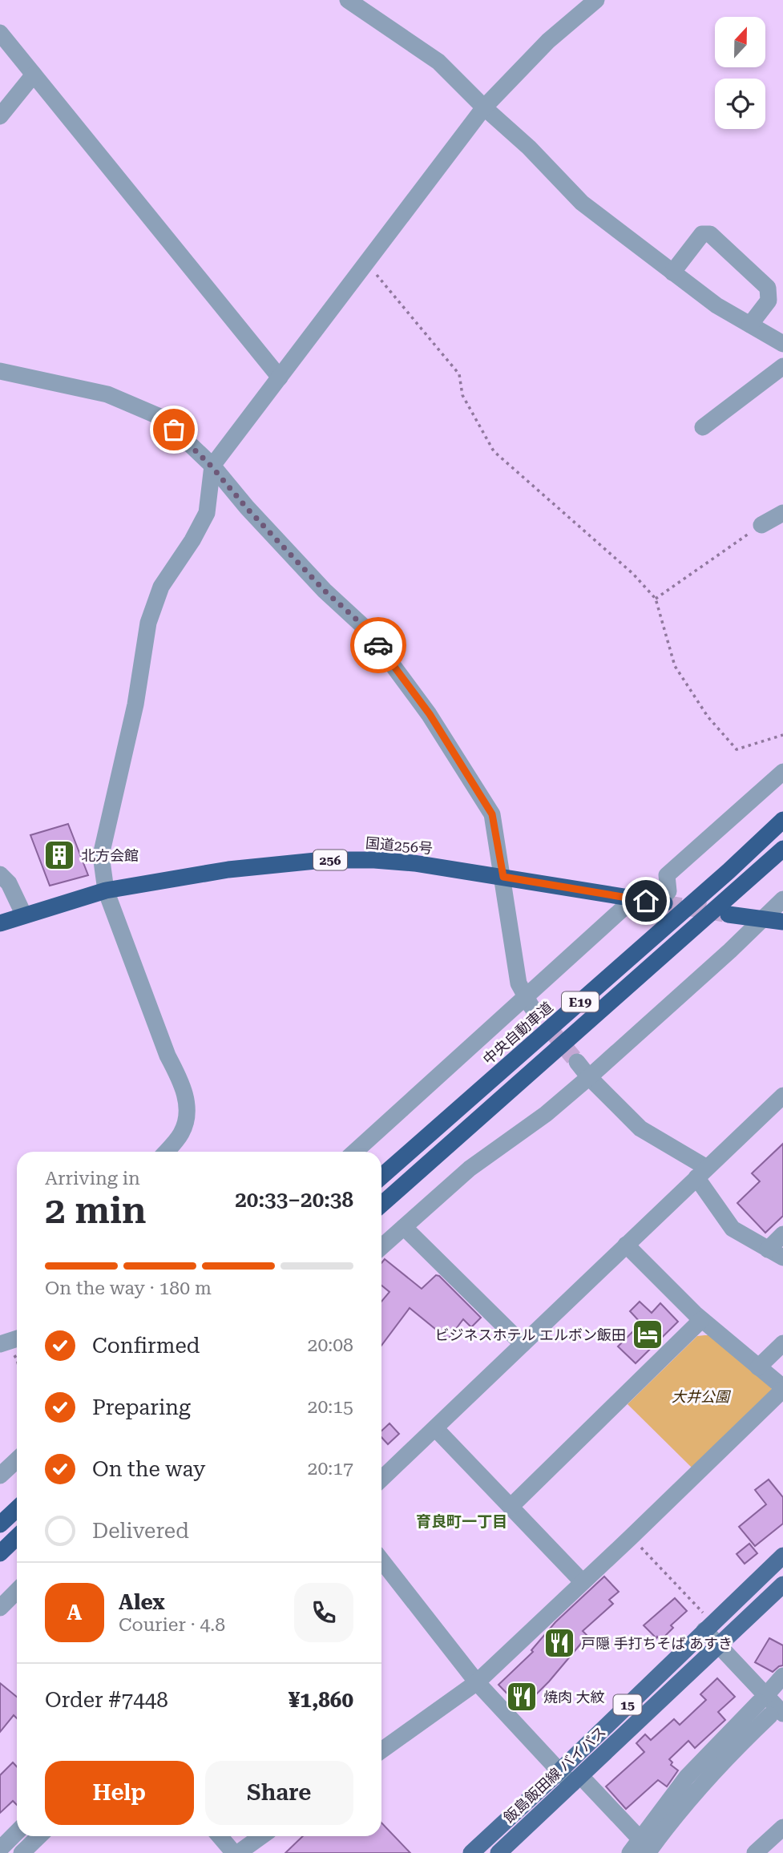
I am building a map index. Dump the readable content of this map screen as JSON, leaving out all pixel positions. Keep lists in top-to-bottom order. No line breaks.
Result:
{"streets":{"highway":["国道256号","256","E19","中央自動車道"],"main road":["15","飯島飯田線 バイパス"]},"districts":["育良町一丁目"],"parks":["大井公園"],"places":{"building":["北方会館"],"hotel":["ビジネスホテル エルボン飯田"],"restaurant":["戸隠 手打ちそば あすき","焼肉 大紋"]},"north":"top","page":{"heading":["2 min","Arriving in","20:33–20:38"],"panel":["Alex","Courier · 4.8","Order #7448","¥1,860"],"bar":"On the way · 180 m","list":[["Confirmed","20:08"],["Preparing","20:15"],["On the way","20:17"],"Delivered"],"round":"A","buttons":["Help","Share"]}}
